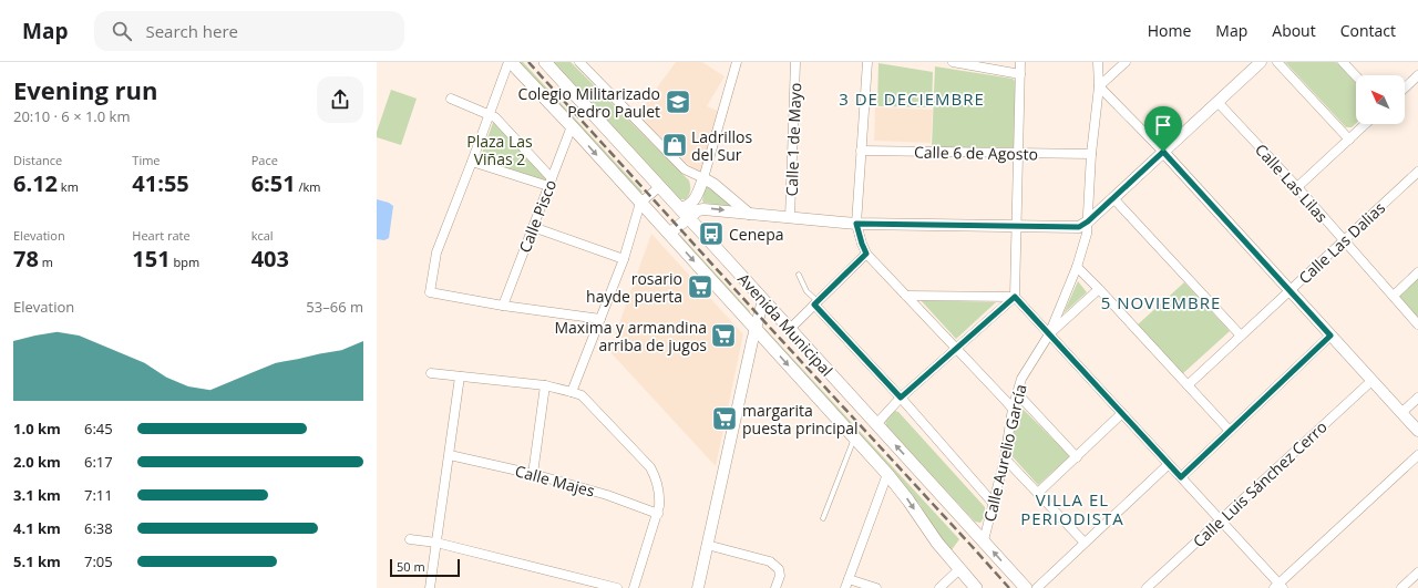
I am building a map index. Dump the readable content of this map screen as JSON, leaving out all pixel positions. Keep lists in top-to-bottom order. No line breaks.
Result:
{"streets":{"main road":["Avenida Municipal"],"street":["Calle 1 de Mayo","Calle 6 de Agosto","Calle Las Lilas","Calle Pisco","Calle Las Dalias","Calle Aurelio García","Calle Majes","Calle Luis Sánchez Cerro"]},"crossings":[["Calle 6 de Agosto","Calle Aurelio García"],["Calle Las Lilas","Calle Las Dalias"],["Calle Pisco","Avenida Municipal"],["Avenida Municipal","Calle Aurelio García"]],"districts":["3 DE DECIEMBRE","5 NOVIEMBRE","VILLA EL PERIODISTA"],"parks":["Plaza Las Viñas 2"],"places":{"school or university":["Colegio Militarizado Pedro Paulet"],"shop":["Ladrillos del Sur"],"bus stop":["Cenepa"],"supermarket":["rosario hayde puerta","Maxima y armandina arriba de jugos","margarita puesta principal"]},"scale_bar":"50 m","north":"top left","page":{"header":"Map","search":"Search here","nav":["Home","Map","About","Contact"],"heading":["Evening run","20:10 · 6 × 1.0 km"],"stats":[["Distance","6.12 km"],["Time","41:55"],["Pace","6:51 /km"],["Elevation","78 m"],["Heart rate","151 bpm"],["kcal","403"]],"chart":["Elevation","53–66 m"],"list":[{"name":"1.0 km","note":"6:45"},{"name":"2.0 km","note":"6:17"},{"name":"3.1 km","note":"7:11"},{"name":"4.1 km","note":"6:38"},{"name":"5.1 km","note":"7:05"}],"scale":"50 m"}}
